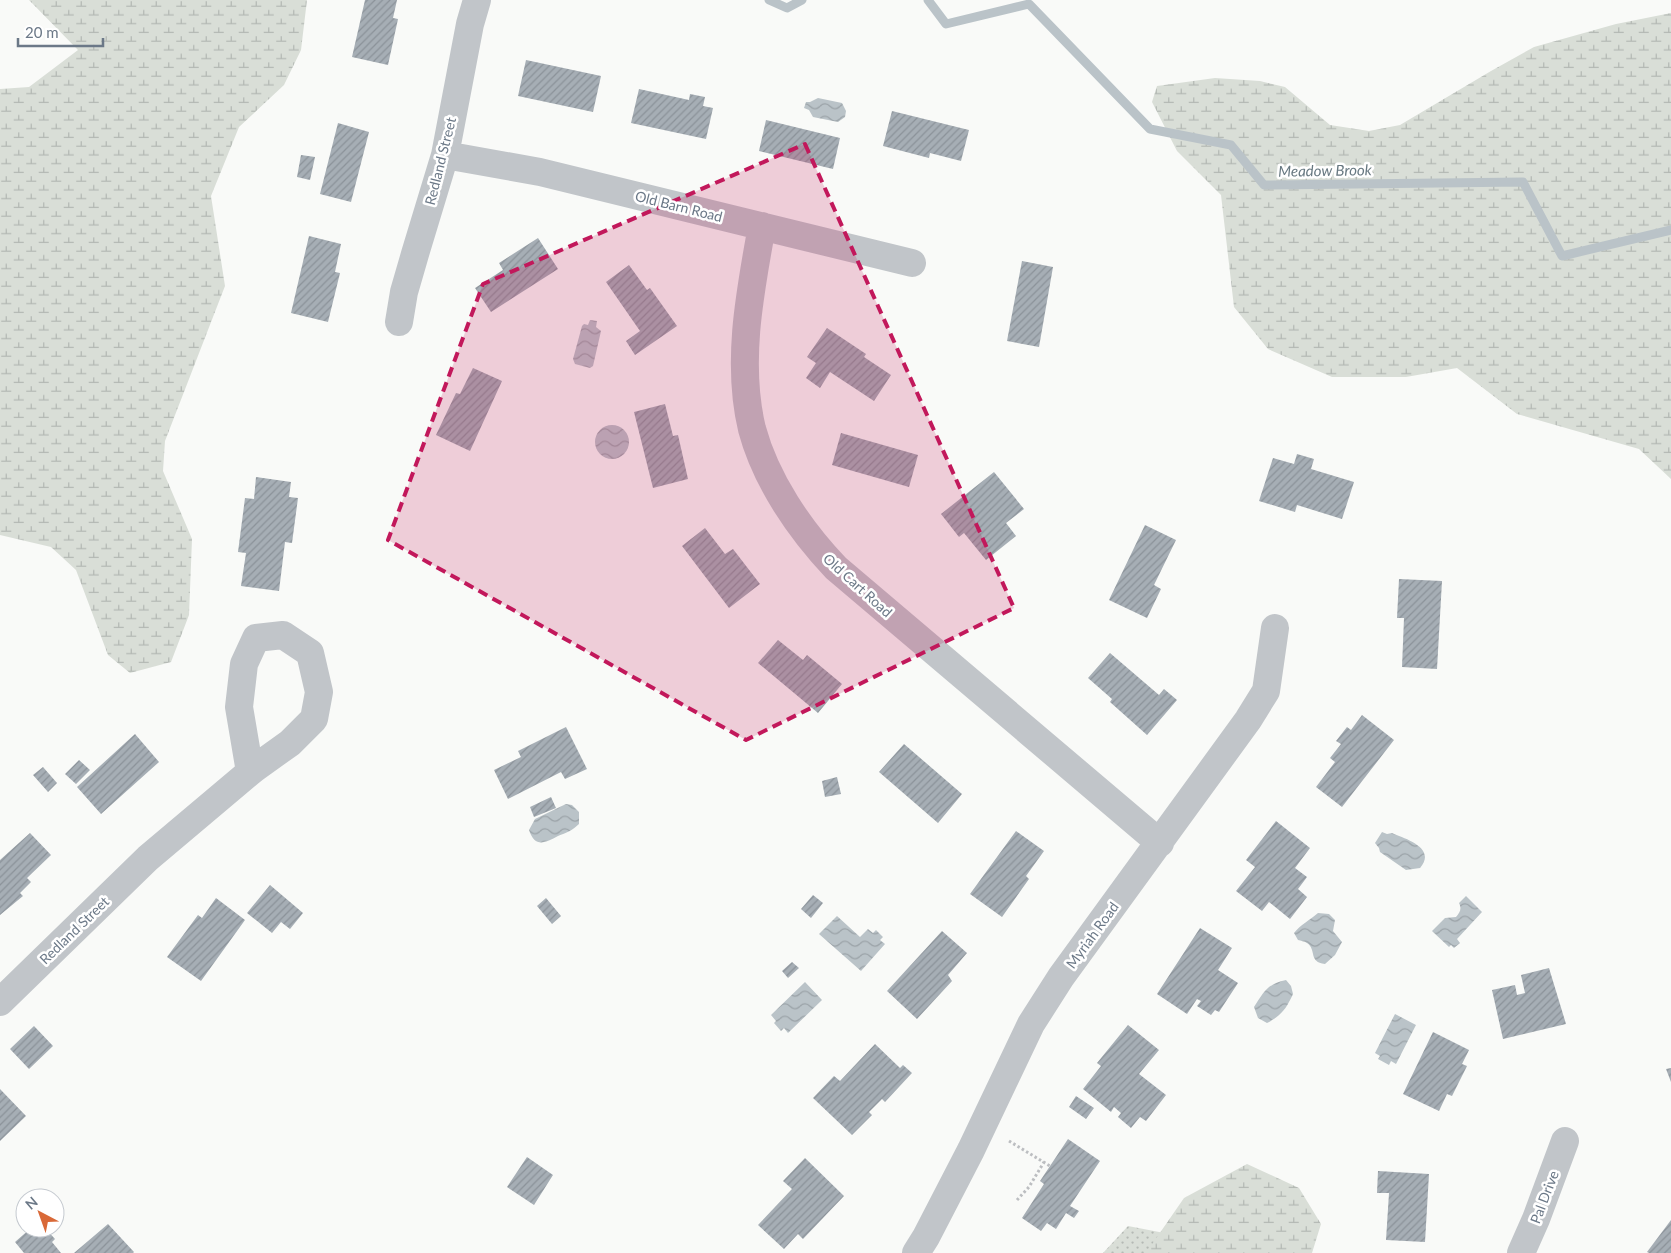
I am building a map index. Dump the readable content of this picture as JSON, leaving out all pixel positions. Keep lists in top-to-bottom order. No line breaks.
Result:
{"streets":{"street":["Redland Street","Old Barn Road","Old Cart Road","Myriah Road","Pal Drive"]},"crossings":[["Redland Street","Old Barn Road"],["Old Barn Road","Old Cart Road"],["Old Cart Road","Myriah Road"]],"water":["Meadow Brook"],"scale_bar":"20 m","north":"top left"}
